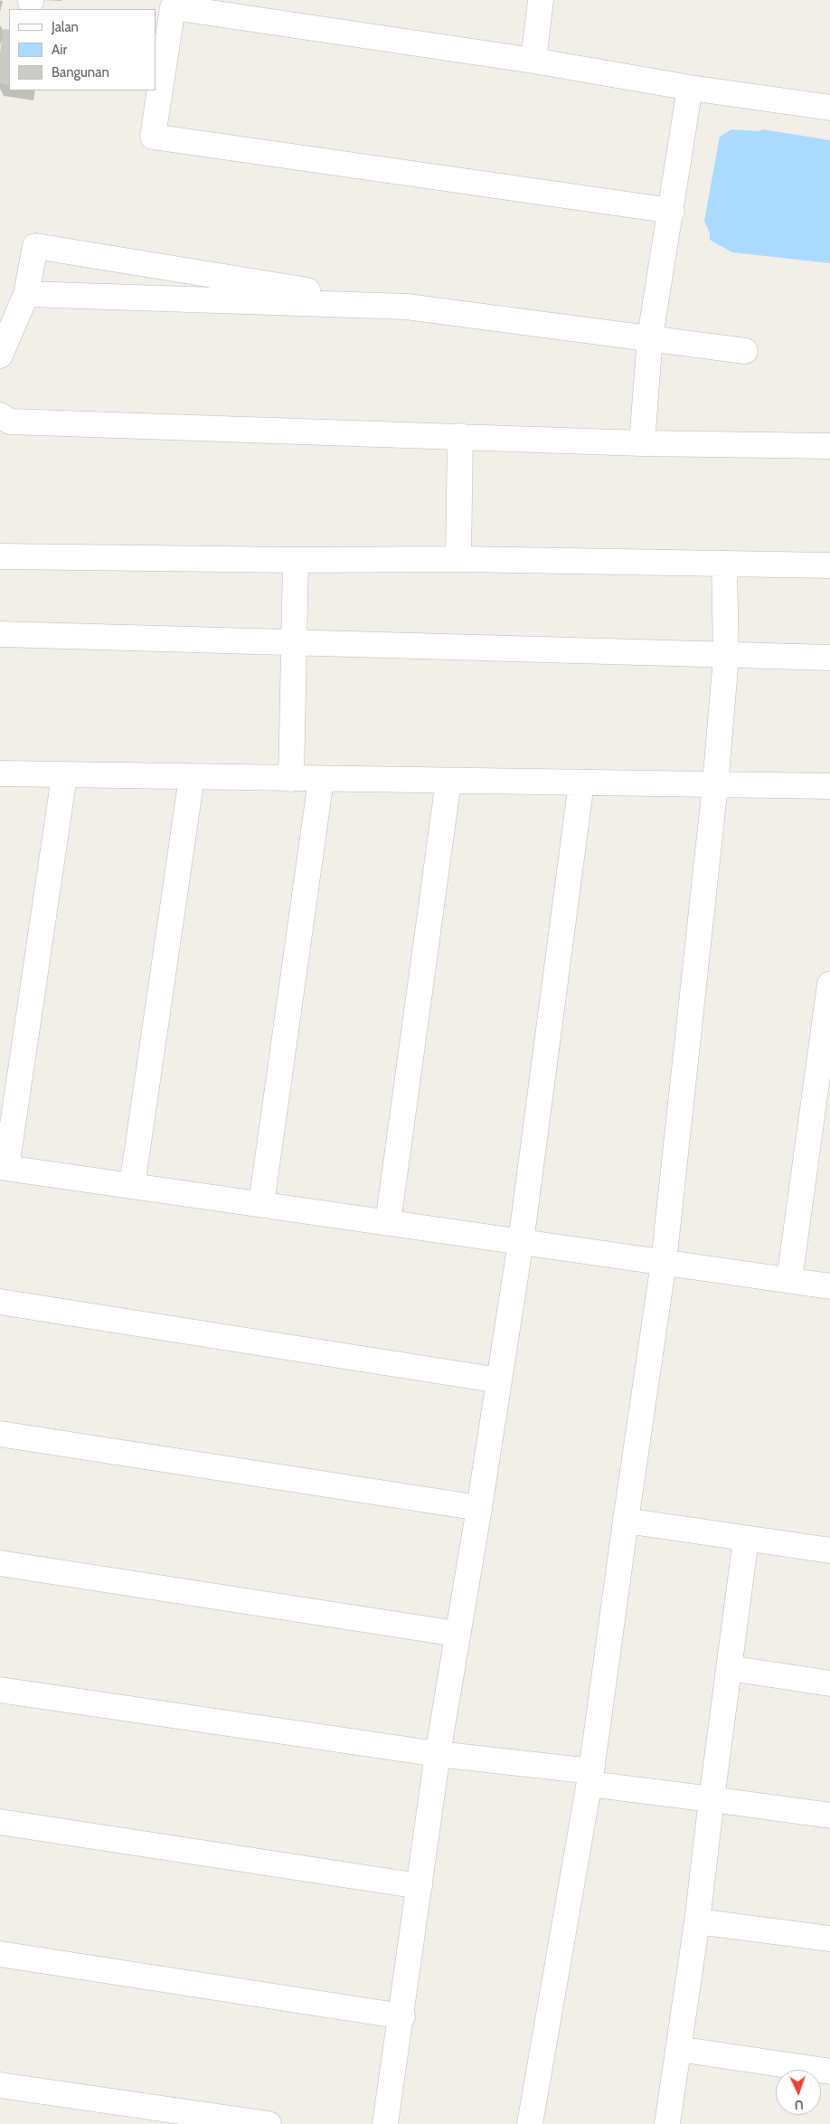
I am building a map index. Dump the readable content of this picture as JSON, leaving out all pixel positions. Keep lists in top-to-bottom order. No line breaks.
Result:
{"legend":["Jalan","Air","Bangunan"],"north":"bottom"}
